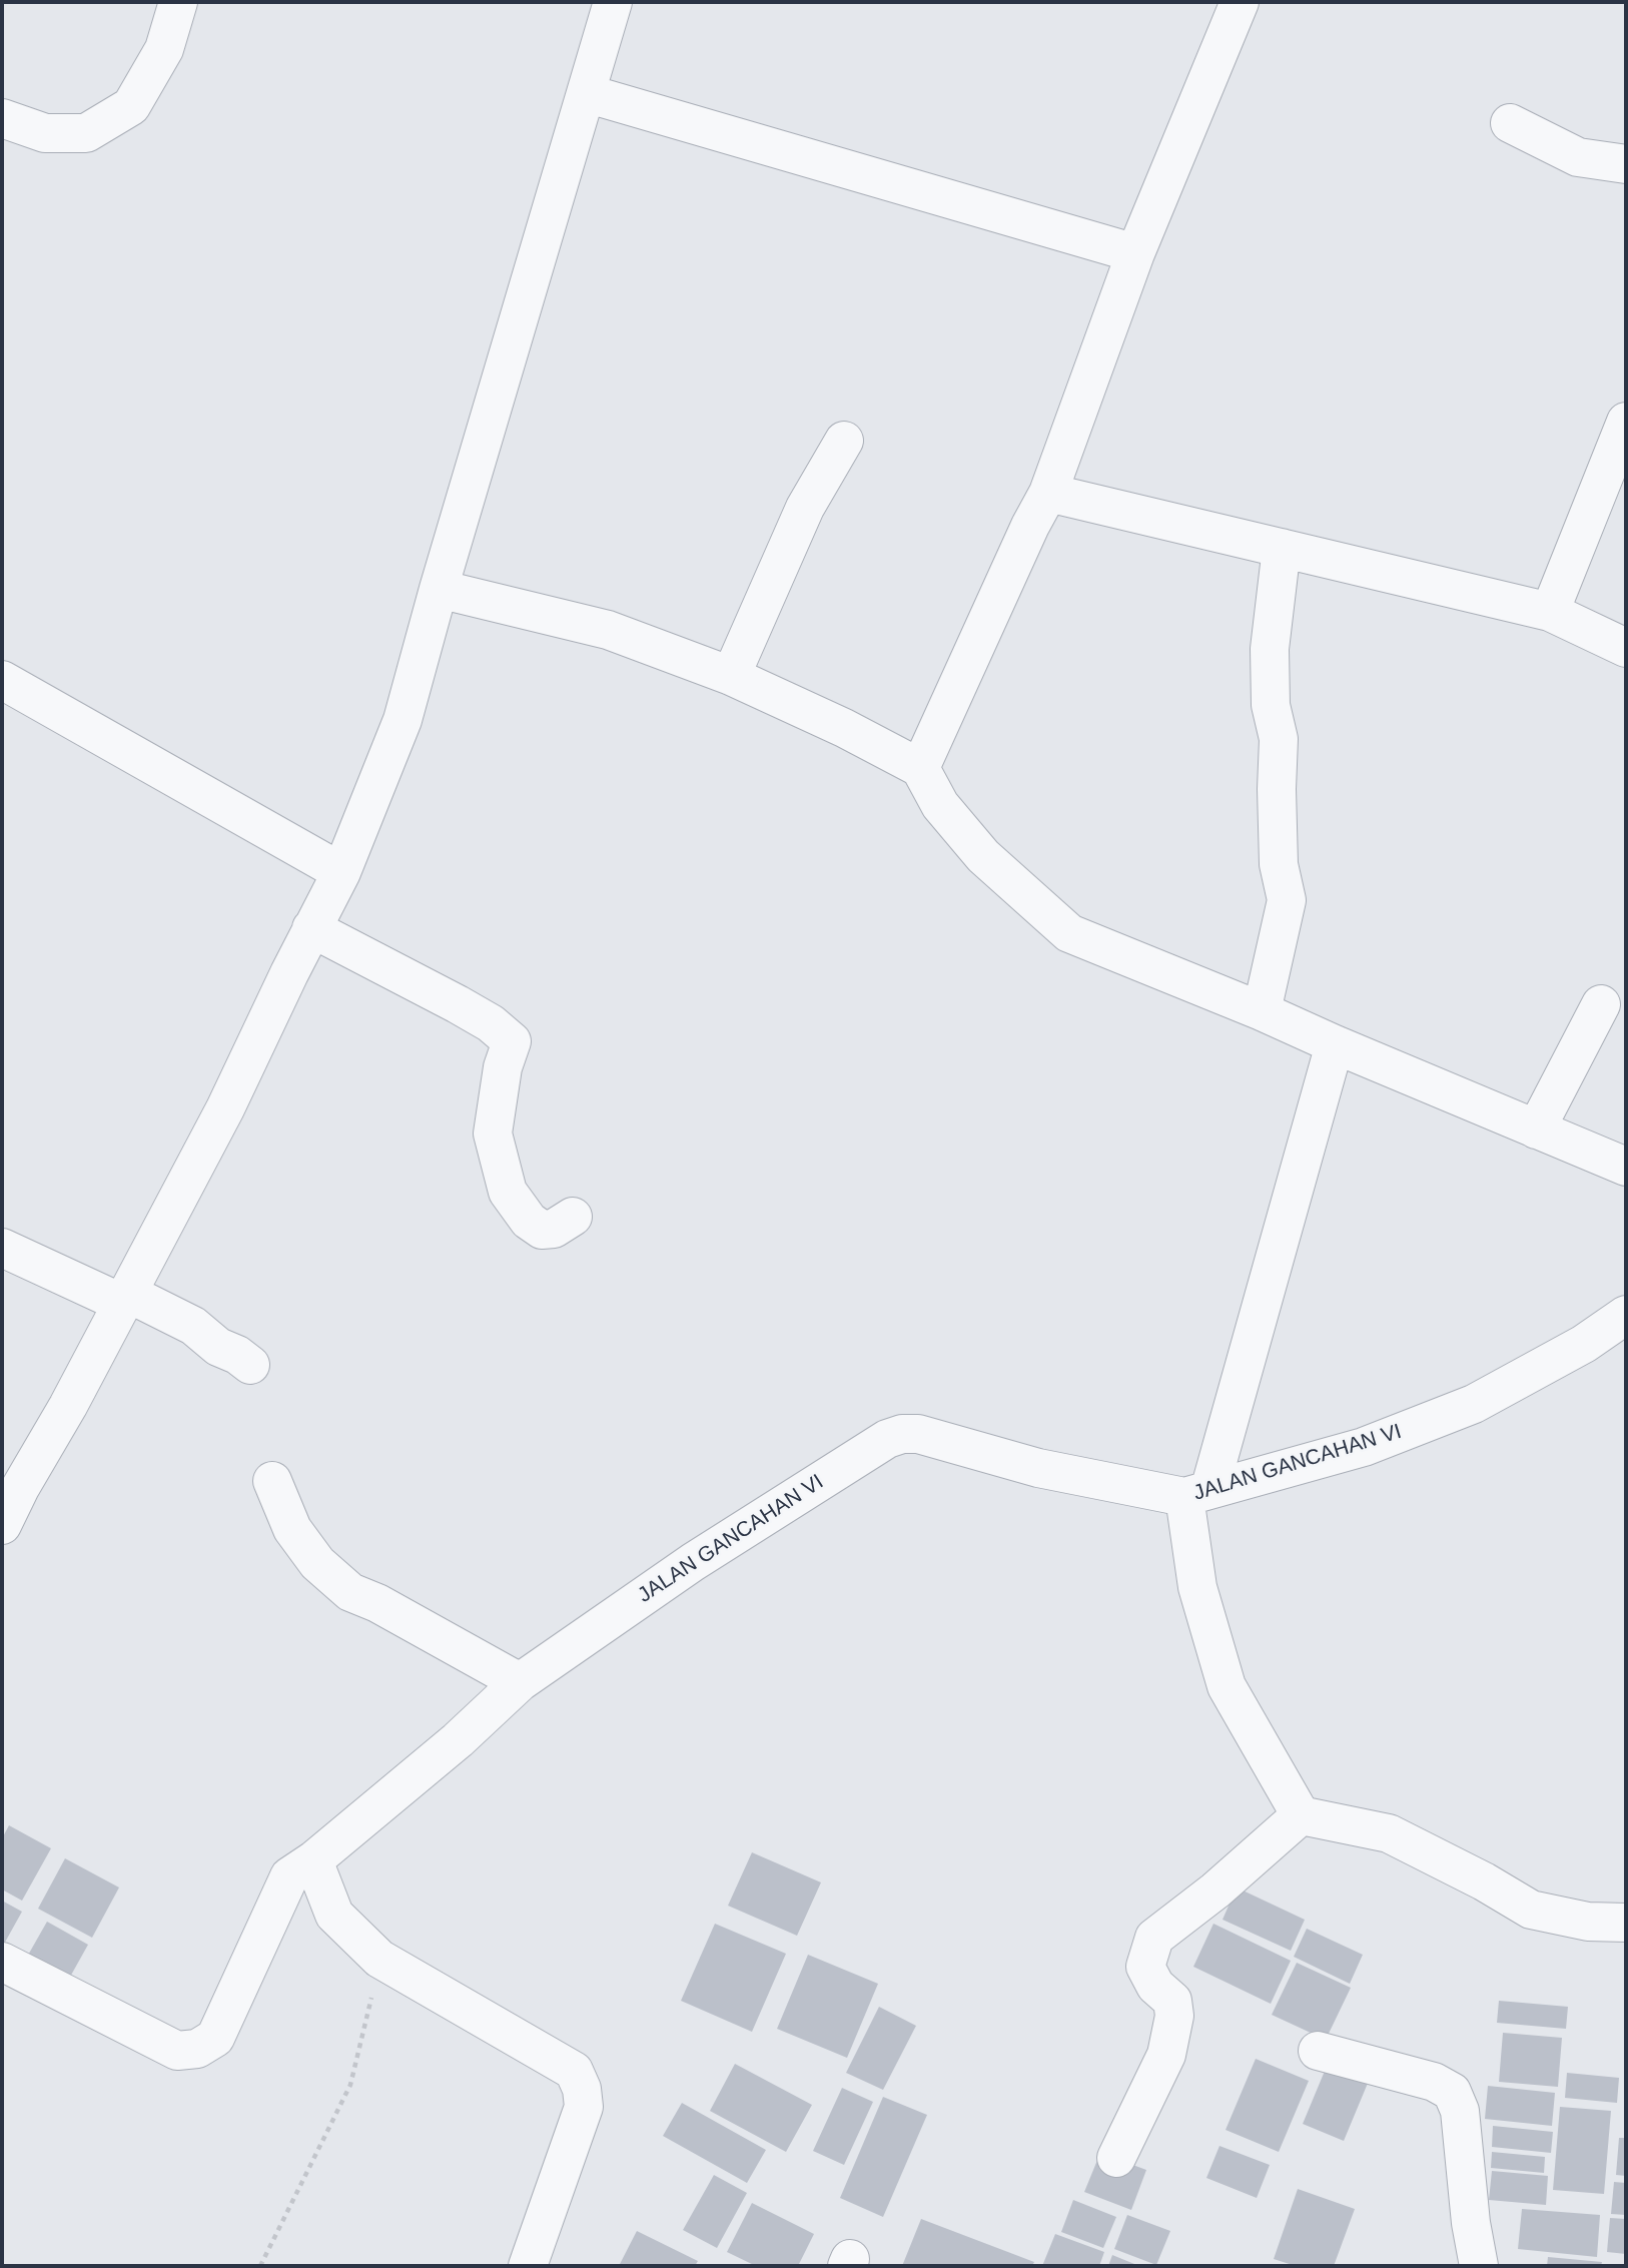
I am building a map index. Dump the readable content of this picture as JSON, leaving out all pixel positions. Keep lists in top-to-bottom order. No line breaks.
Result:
{"streets":{"street":["JALAN GANCAHAN VI"]}}
